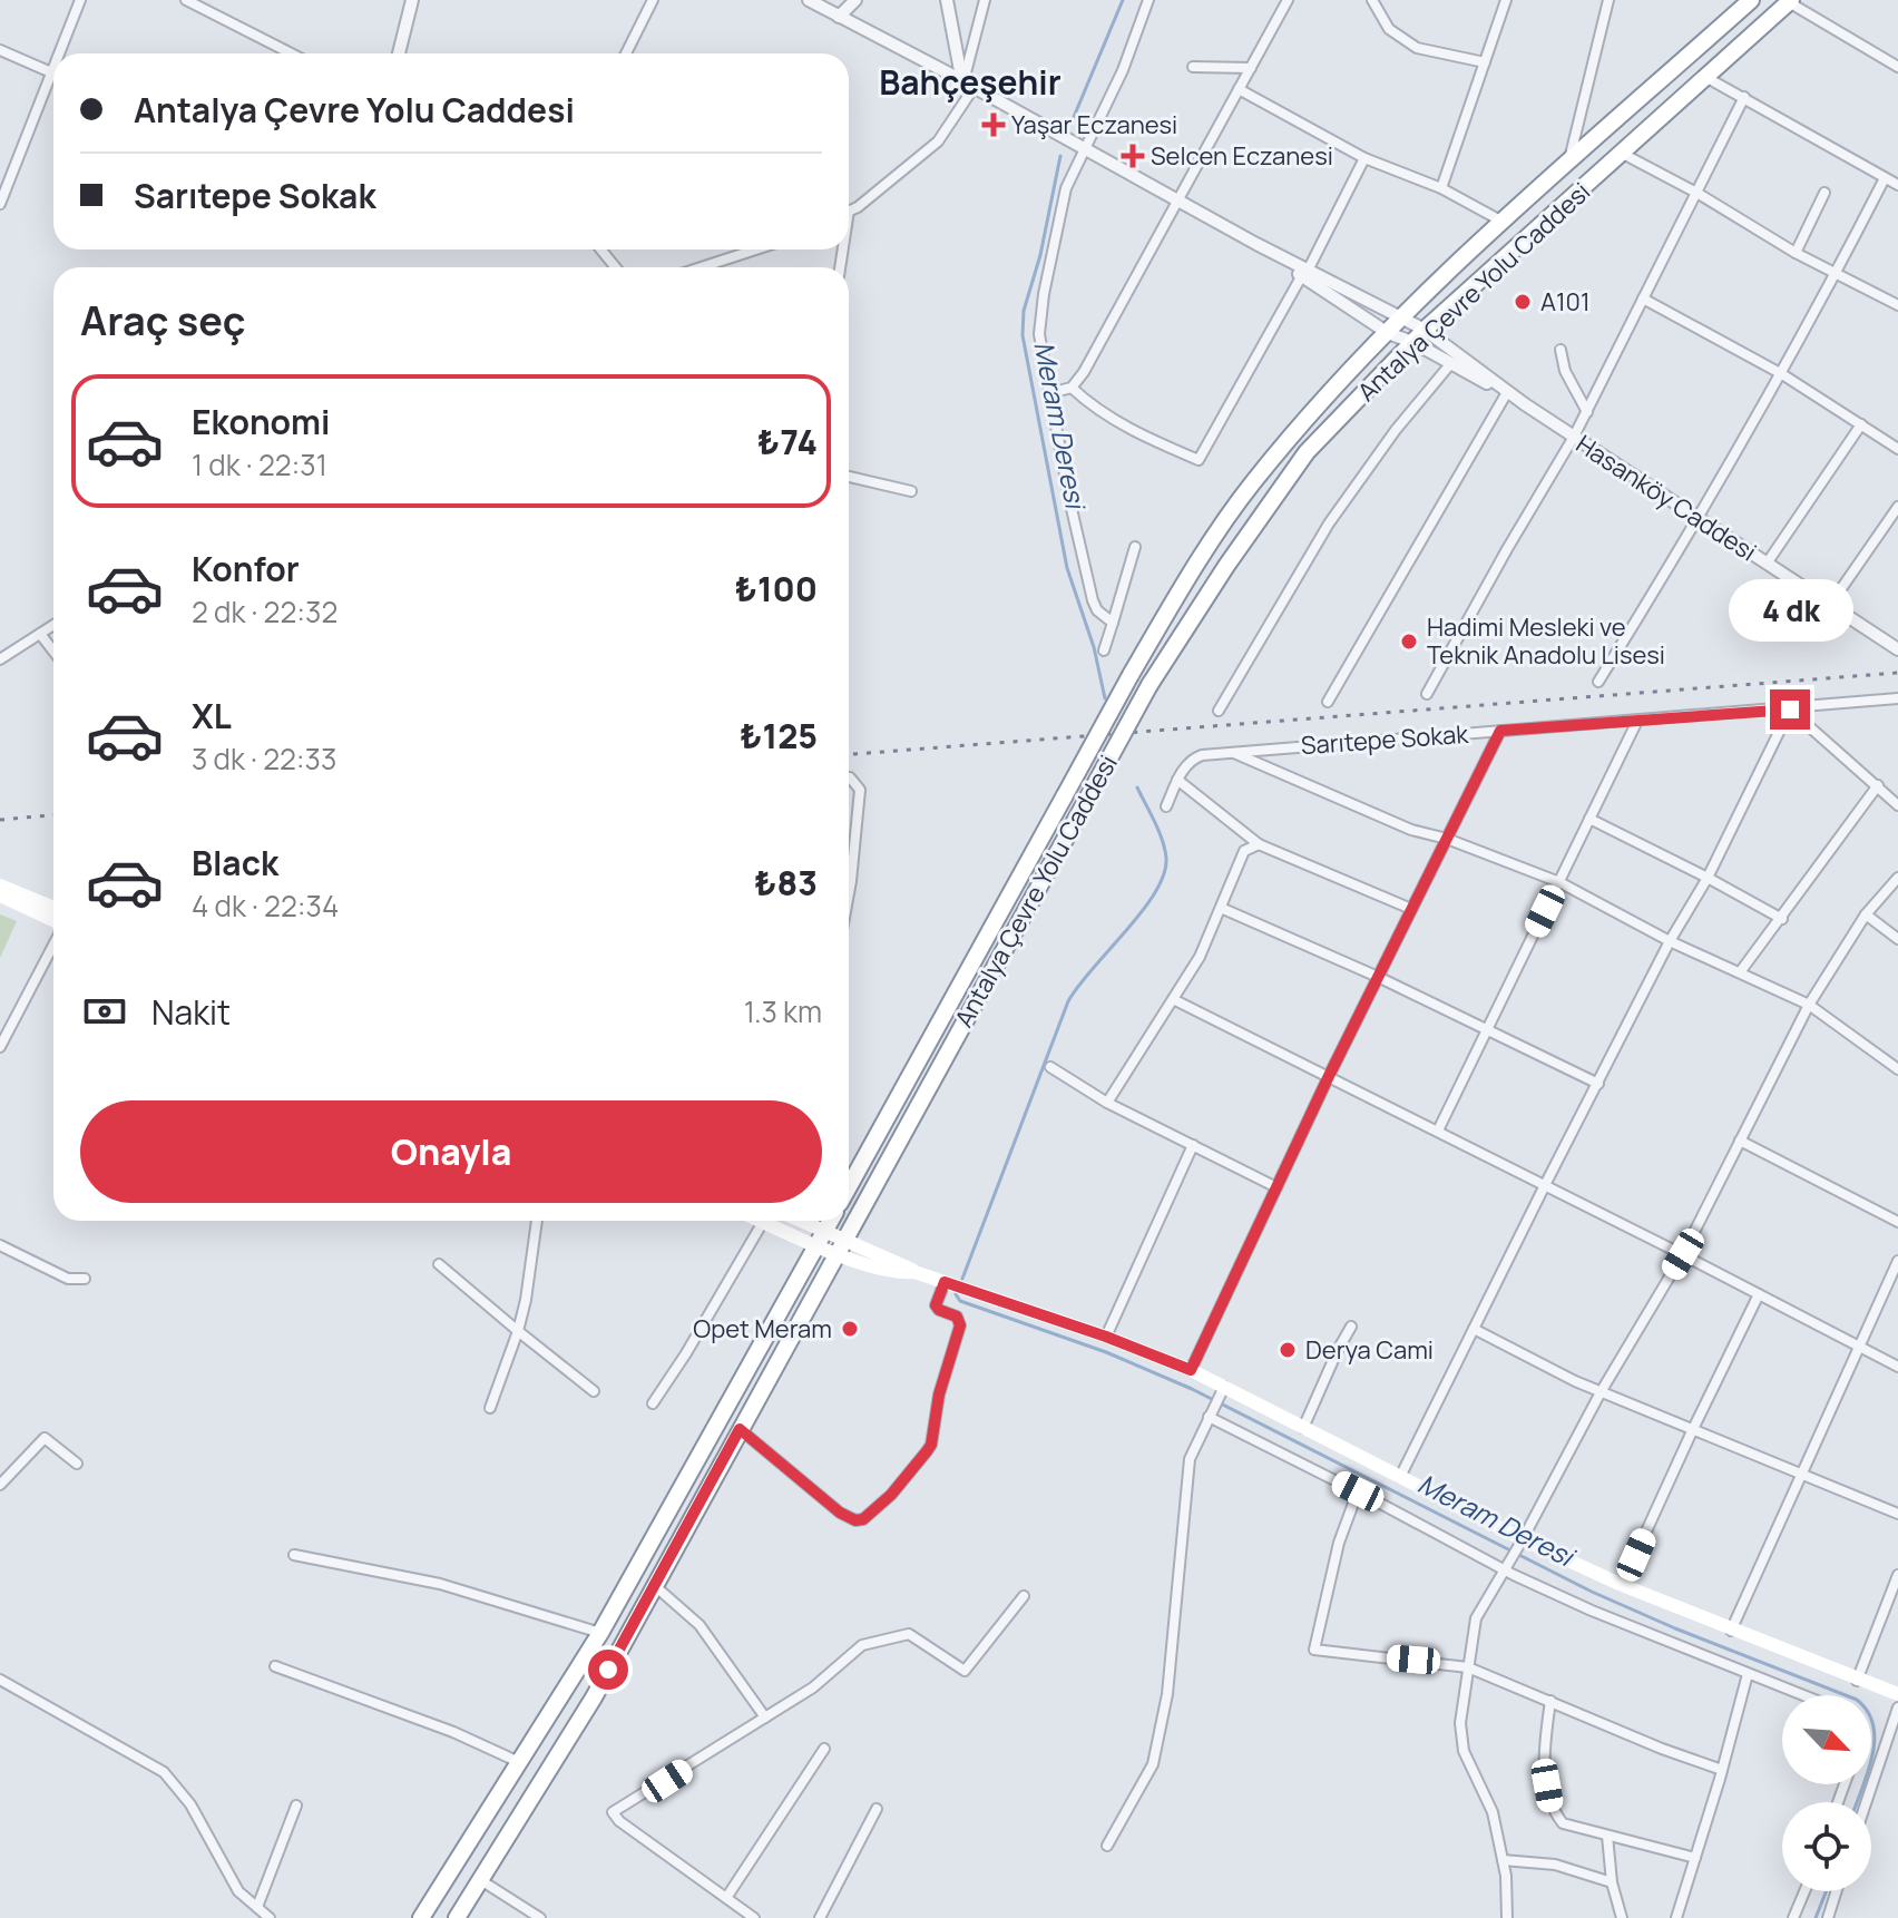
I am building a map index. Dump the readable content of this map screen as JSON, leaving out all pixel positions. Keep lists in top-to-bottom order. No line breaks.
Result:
{"streets":{"highway":["Antalya Çevre Yolu Caddesi"],"street":["Hasanköy Caddesi","Sarıtepe Sokak"]},"districts":["Bahçeşehir"],"water":["Meram Deresi"],"places":{"health":["Yaşar Eczanesi","Selcen Eczanesi"],"other":["A101","Hadimi Mesleki ve Teknik Anadolu Lisesi","Opet Meram","Derya Cami"]},"north":"bottom right","page":{"banner":["Antalya Çevre Yolu Caddesi","Sarıtepe Sokak"],"heading":"Araç seç","list":[{"name":"Ekonomi","note":"1 dk · 22:31","value":"₺74"},{"name":"Konfor","note":"2 dk · 22:32","value":"₺100"},{"name":"XL","note":"3 dk · 22:33","value":"₺125"},{"name":"Black","note":"4 dk · 22:34","value":"₺83"}],"bubble":"4 dk","pay":["Nakit","1.3 km"],"buttons":"Onayla"}}
